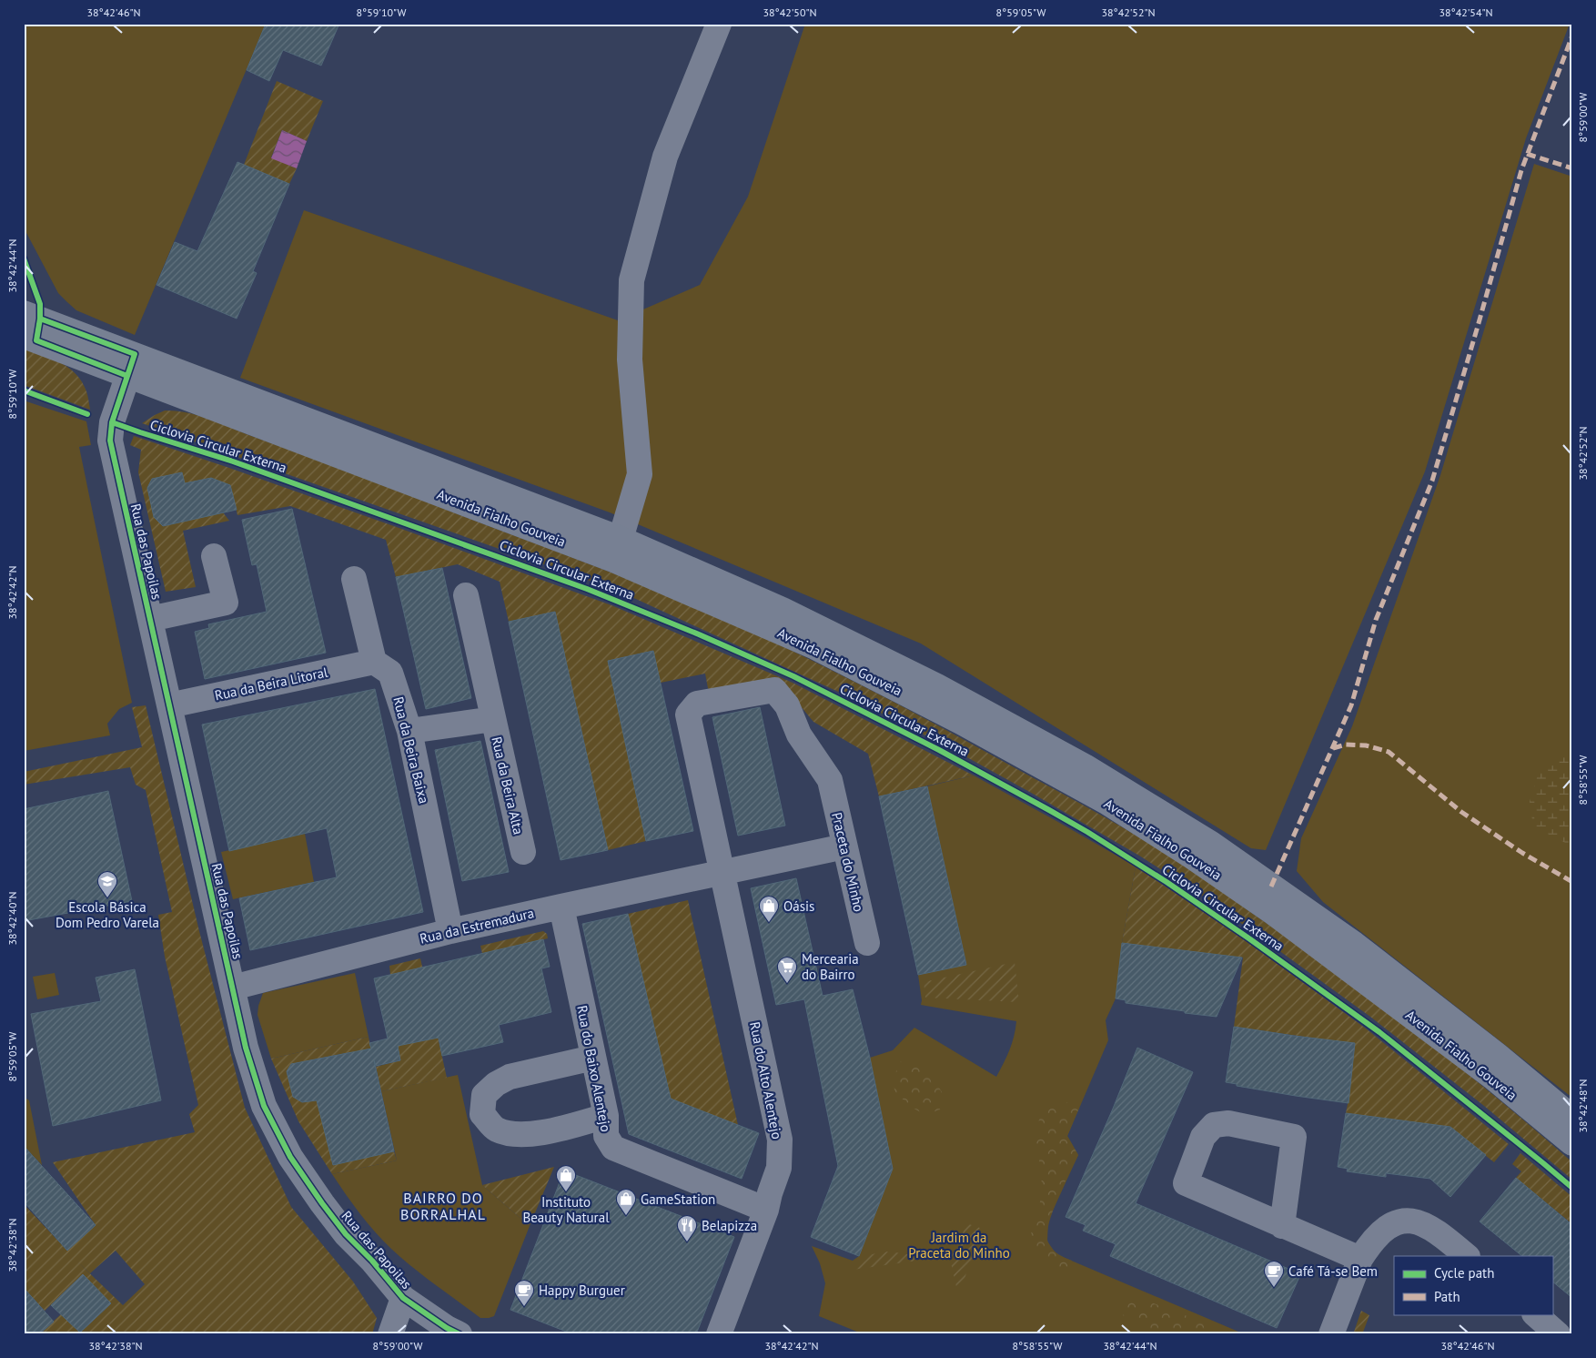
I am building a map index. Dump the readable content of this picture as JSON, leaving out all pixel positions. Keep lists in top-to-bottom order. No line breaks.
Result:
{"streets":{"main road":["Avenida Fialho Gouveia"],"street":["Rua das Papoilas","Rua da Beira Litoral","Rua da Beira Baixa","Rua da Beira Alta","Praceta do Minho","Rua da Estremadura","Rua do Baixo Alentejo","Rua do Alto Alentejo"],"cycle path":["Ciclovia Circular Externa"]},"crossings":[["Avenida Fialho Gouveia","Rua das Papoilas"],["Rua das Papoilas","Rua da Beira Litoral"],["Rua das Papoilas","Rua da Estremadura"],["Rua da Beira Litoral","Rua da Beira Baixa"],["Rua da Beira Baixa","Rua da Beira Alta"],["Rua da Beira Baixa","Rua da Estremadura"],["Praceta do Minho","Rua da Estremadura"],["Praceta do Minho","Rua do Alto Alentejo"],["Rua da Estremadura","Rua do Baixo Alentejo"],["Rua da Estremadura","Rua do Alto Alentejo"],["Rua do Baixo Alentejo","Rua do Alto Alentejo"]],"districts":["BAIRRO DO BORRALHAL"],"parks":["Jardim da Praceta do Minho"],"places":{"school or university":["Escola Básica Dom Pedro Varela"],"shop":["Oásis","Instituto Beauty Natural","GameStation"],"supermarket":["Mercearia do Bairro"],"restaurant":["Belapizza"],"cafe":["Café Tá-se Bem","Happy Burguer"]},"legend":["Cycle path","Path"],"coordinates":["38°42'46\"N","8°59'10\"W","38°42'50\"N","8°59'05\"W","38°42'52\"N","38°42'54\"N","8°59'00\"W","38°42'44\"N","38°42'42\"N","8°58'55\"W","38°42'40\"N","38°42'48\"N","38°42'38\"N"]}
